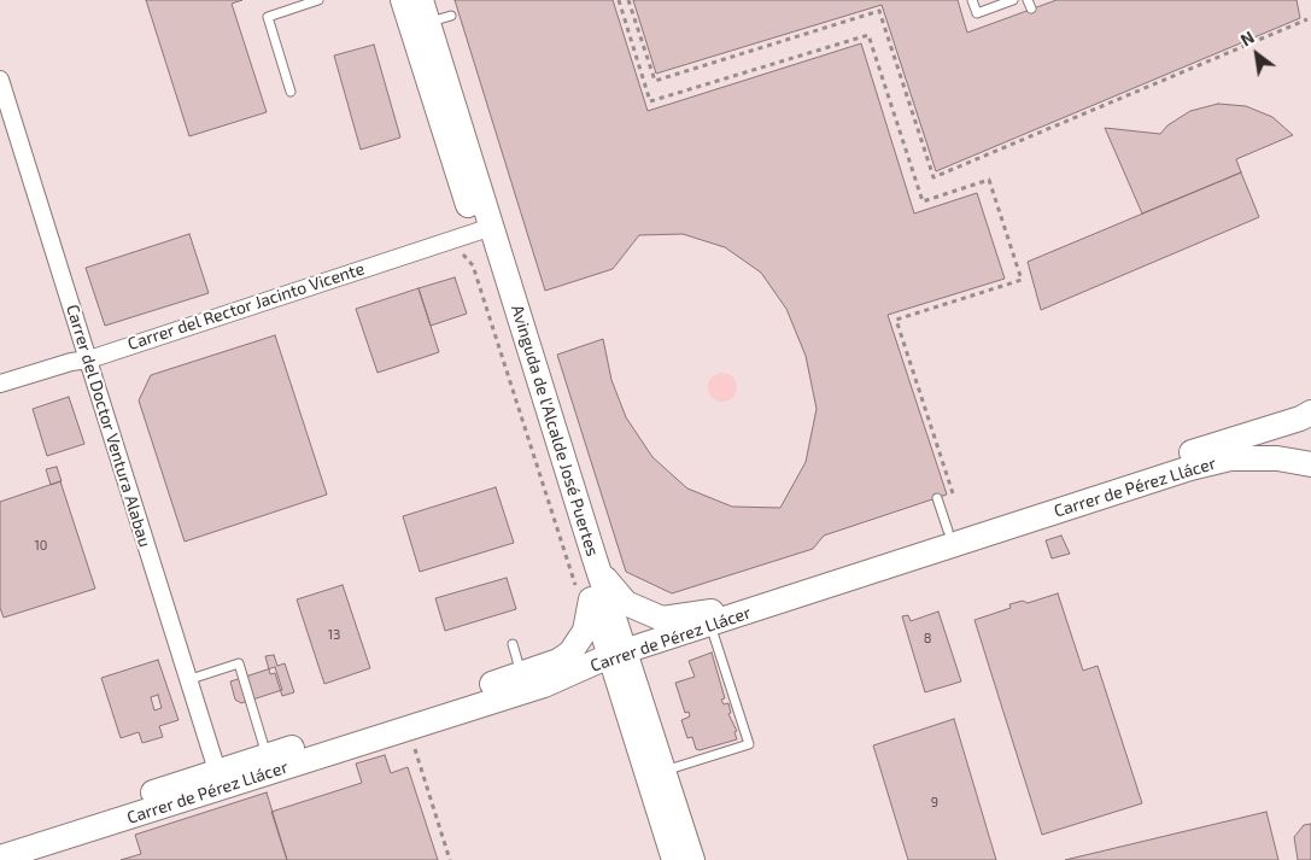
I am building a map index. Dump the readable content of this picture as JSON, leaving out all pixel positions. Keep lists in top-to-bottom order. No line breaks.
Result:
{"streets":{"street":["Carrer del Rector Jacinto Vicente","Carrer del Doctor Ventura Alabau","Avinguda de l'Alcalde José Puertes","Carrer de Pérez Llácer"]},"crossings":[["Carrer del Rector Jacinto Vicente","Carrer del Doctor Ventura Alabau"],["Carrer del Rector Jacinto Vicente","Avinguda de l'Alcalde José Puertes"],["Carrer del Doctor Ventura Alabau","Carrer de Pérez Llácer"],["Avinguda de l'Alcalde José Puertes","Carrer de Pérez Llácer"]],"house_numbers":["10","13","8","9"],"north":"top left"}
